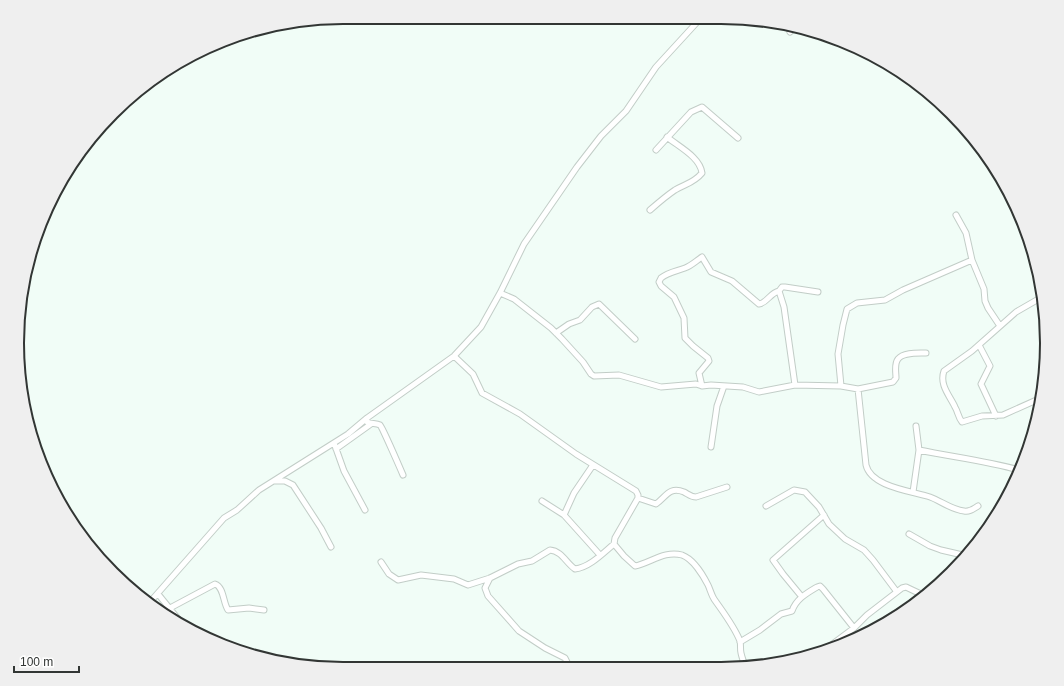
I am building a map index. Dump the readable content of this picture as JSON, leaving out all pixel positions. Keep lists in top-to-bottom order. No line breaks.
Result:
{"scale_bar":"100 m"}
